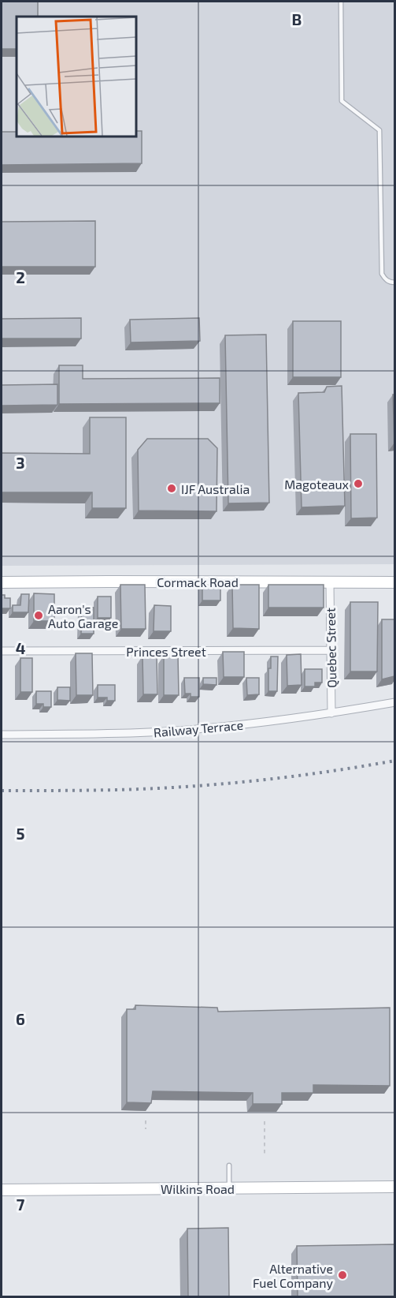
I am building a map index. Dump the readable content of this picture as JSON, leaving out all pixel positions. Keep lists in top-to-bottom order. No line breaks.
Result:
{"streets":{"street":["Cormack Road","Quebec Street","Princes Street","Railway Terrace","Wilkins Road"]},"crossings":[["Cormack Road","Quebec Street"],["Quebec Street","Princes Street"],["Quebec Street","Railway Terrace"]],"places":["Magoteaux","IJF Australia","Aaron's Auto Garage","Alternative Fuel Company"],"grid":{"columns":["B"],"rows":["2","3","4","5","6","7"]}}
